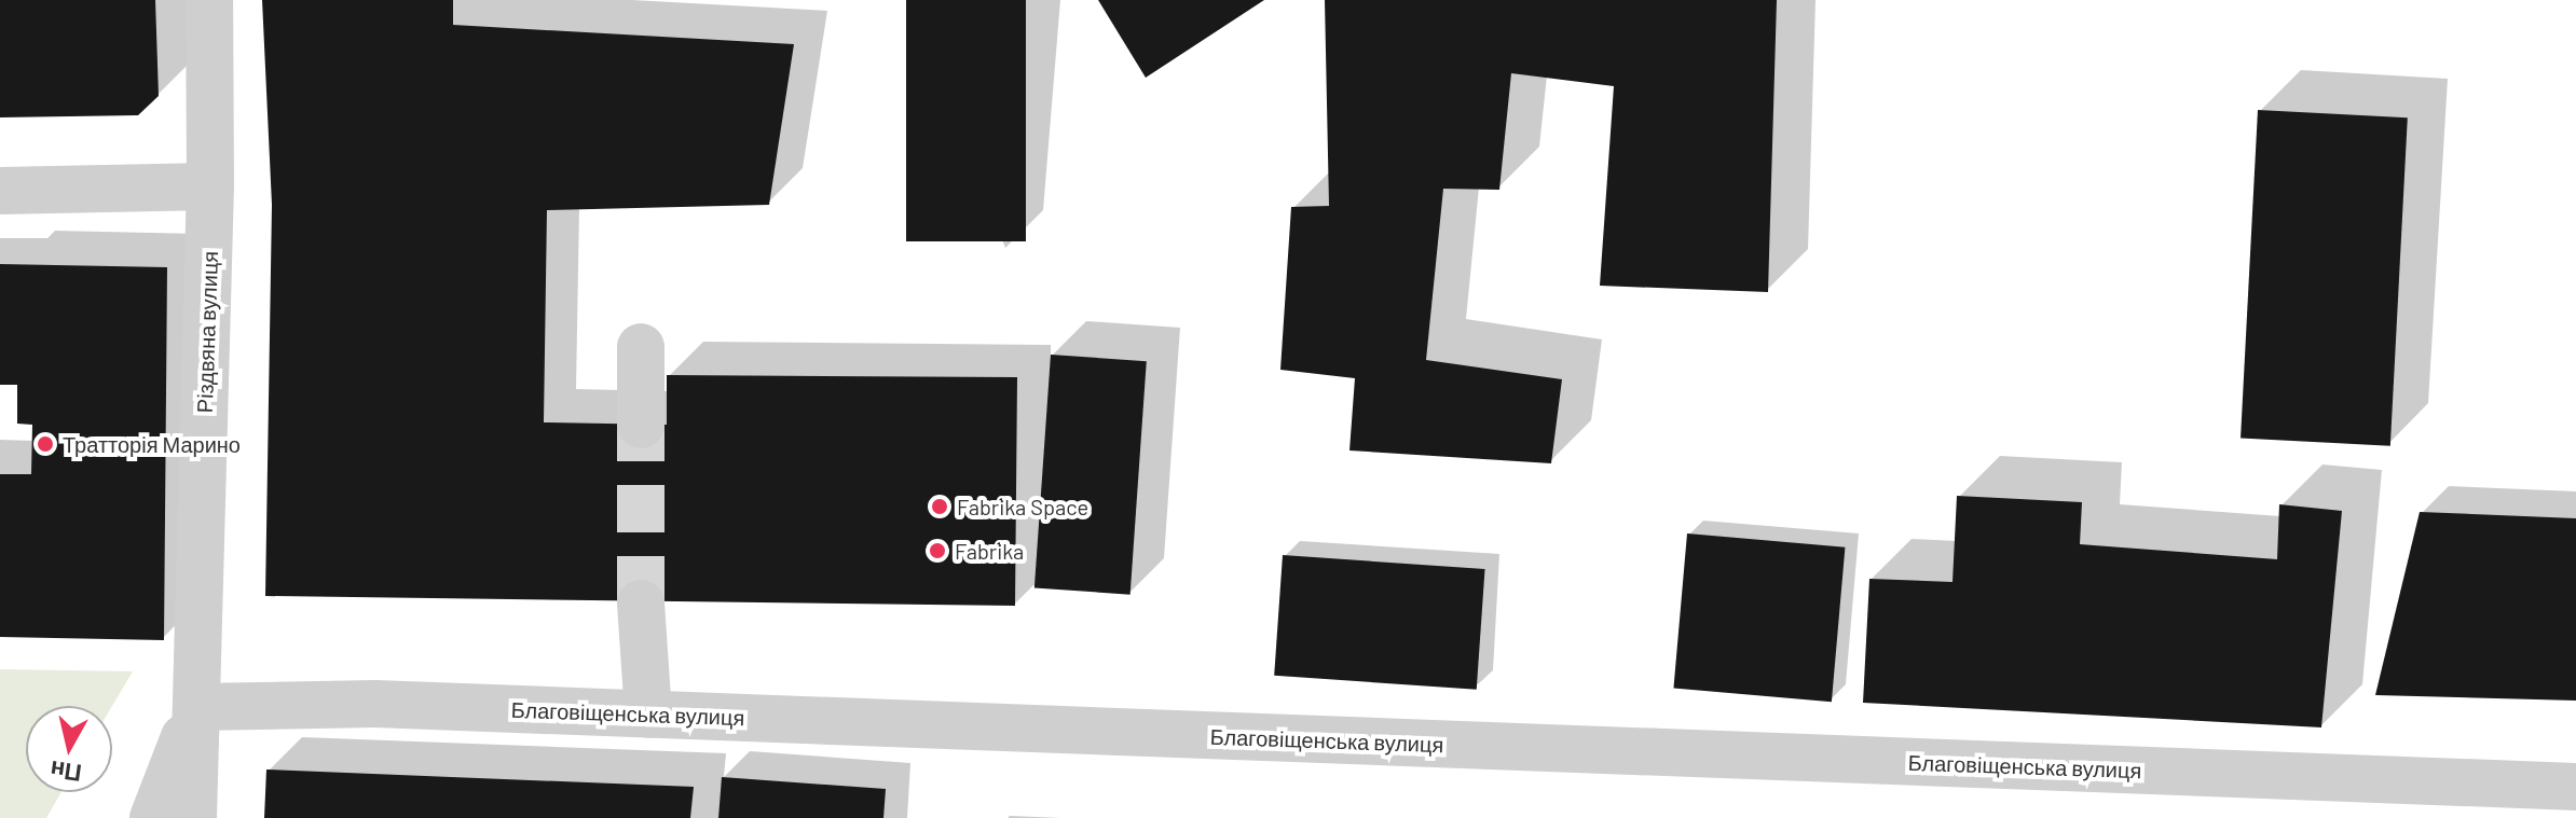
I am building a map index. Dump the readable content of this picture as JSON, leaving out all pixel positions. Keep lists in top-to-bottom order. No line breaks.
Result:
{"streets":{"street":["Різдвяна вулиця","Благовіщенська вулиця"]},"crossings":[["Різдвяна вулиця","Благовіщенська вулиця"]],"places":["Тратторія Марино","Fabrika Space","Fabrika"],"north":"bottom"}
